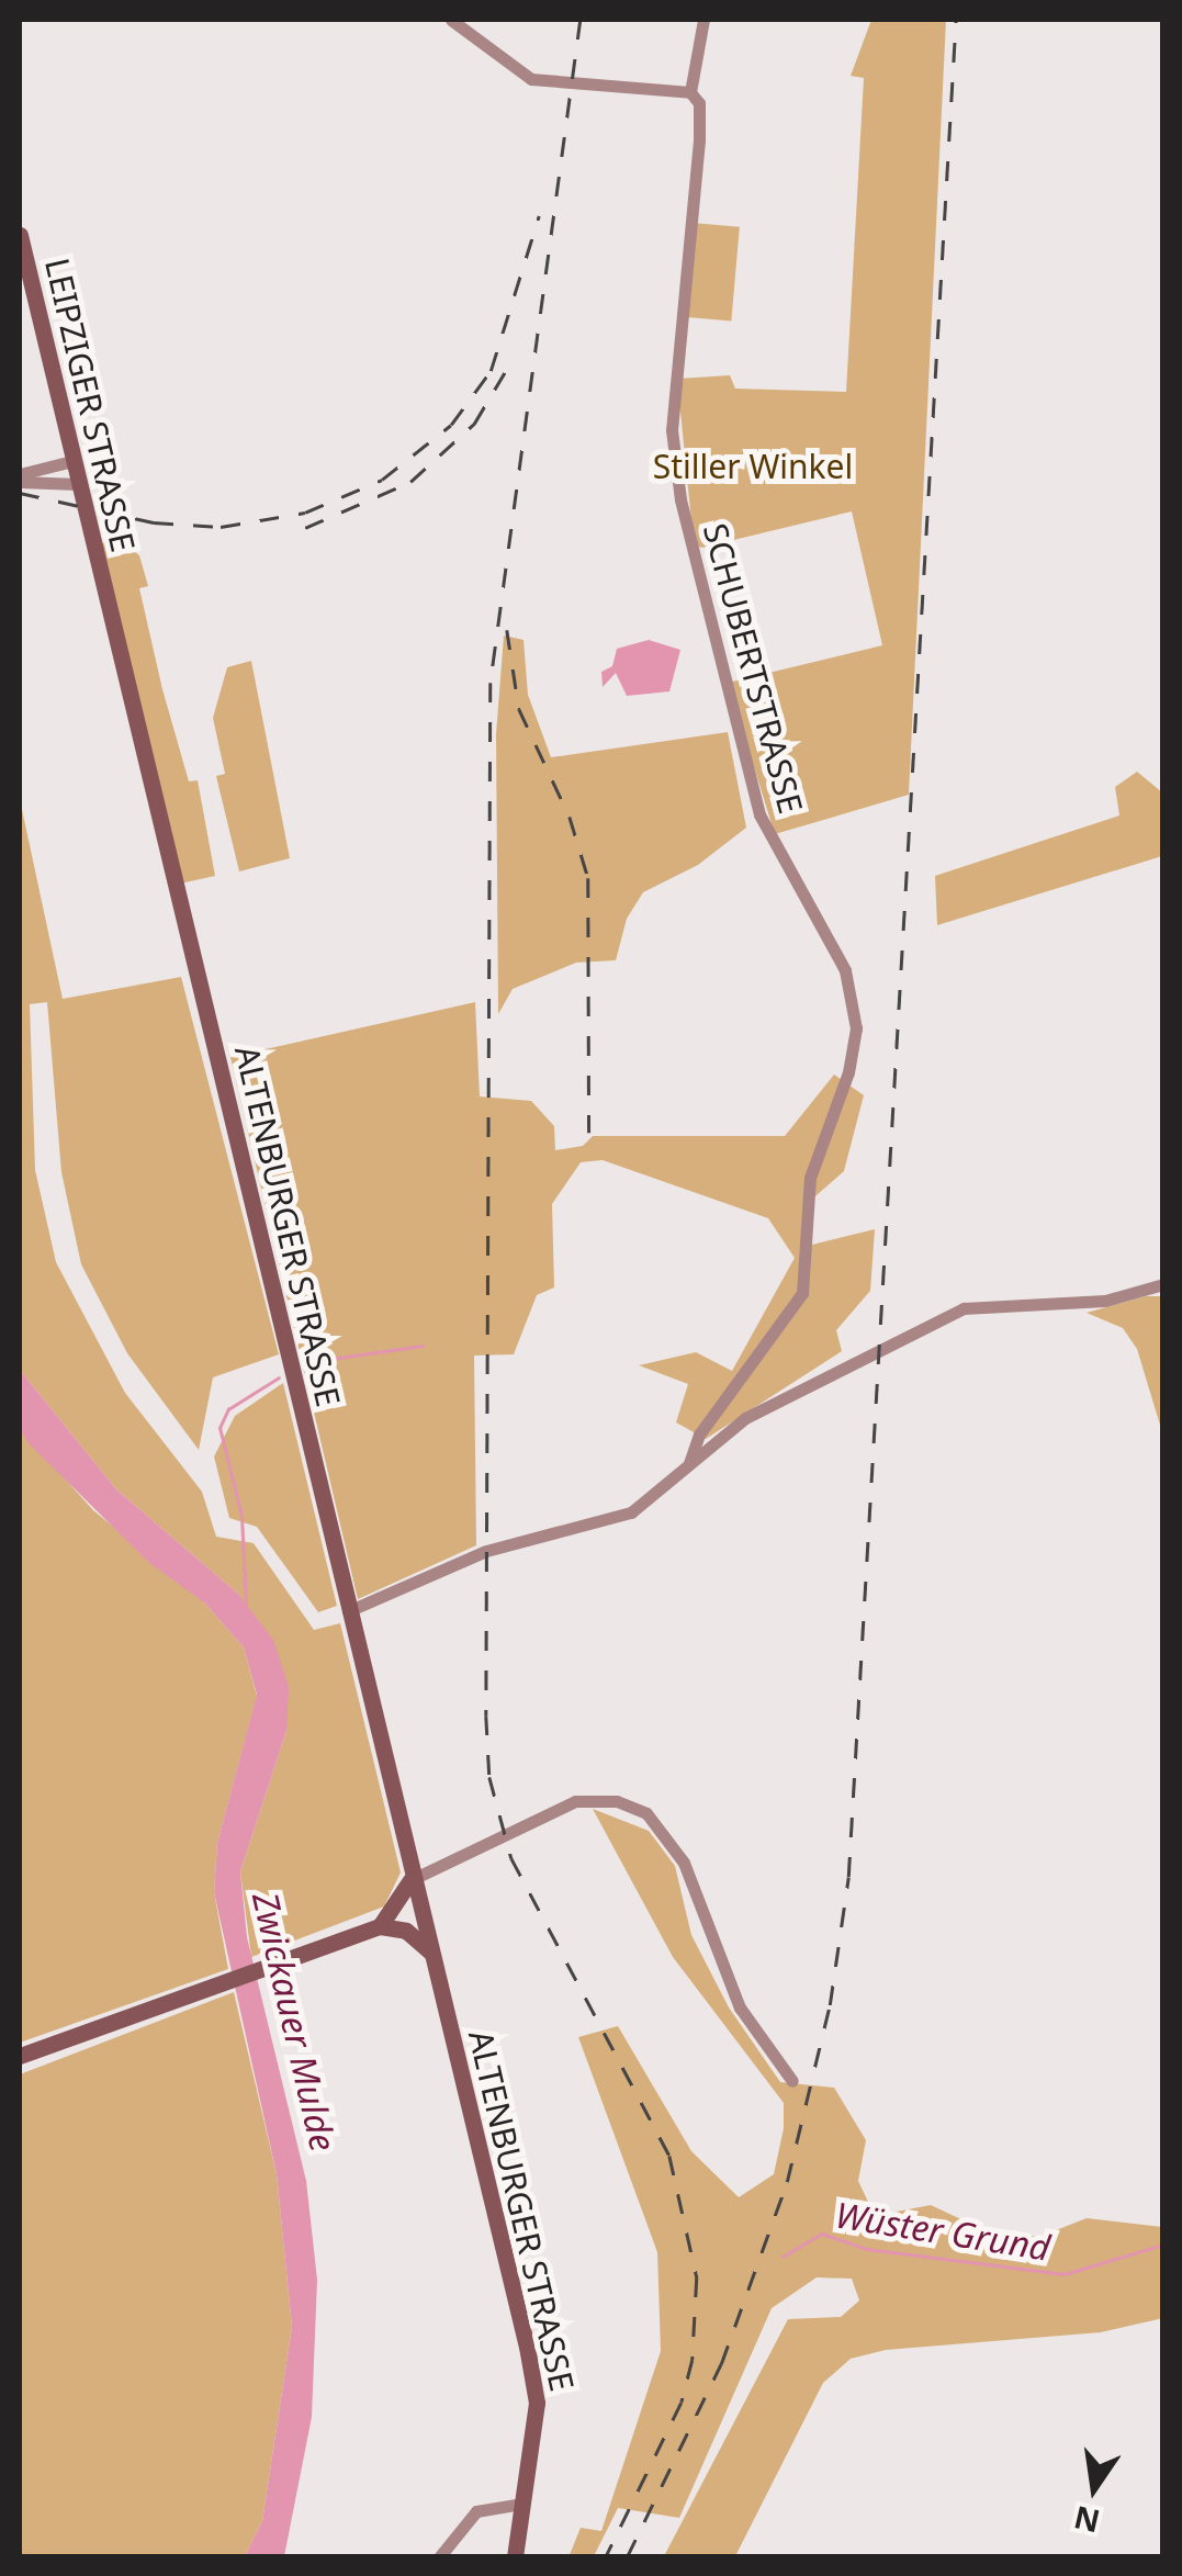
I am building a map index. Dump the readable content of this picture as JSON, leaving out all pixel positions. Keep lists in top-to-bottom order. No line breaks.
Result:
{"streets":{"street":["LEIPZIGER STRASSE","SCHUBERTSTRASSE","ALTENBURGER STRASSE"]},"crossings":[["LEIPZIGER STRASSE","ALTENBURGER STRASSE"]],"water":["Zwickauer Mulde","Wüster Grund"],"parks":["Stiller Winkel"],"north":"bottom"}
